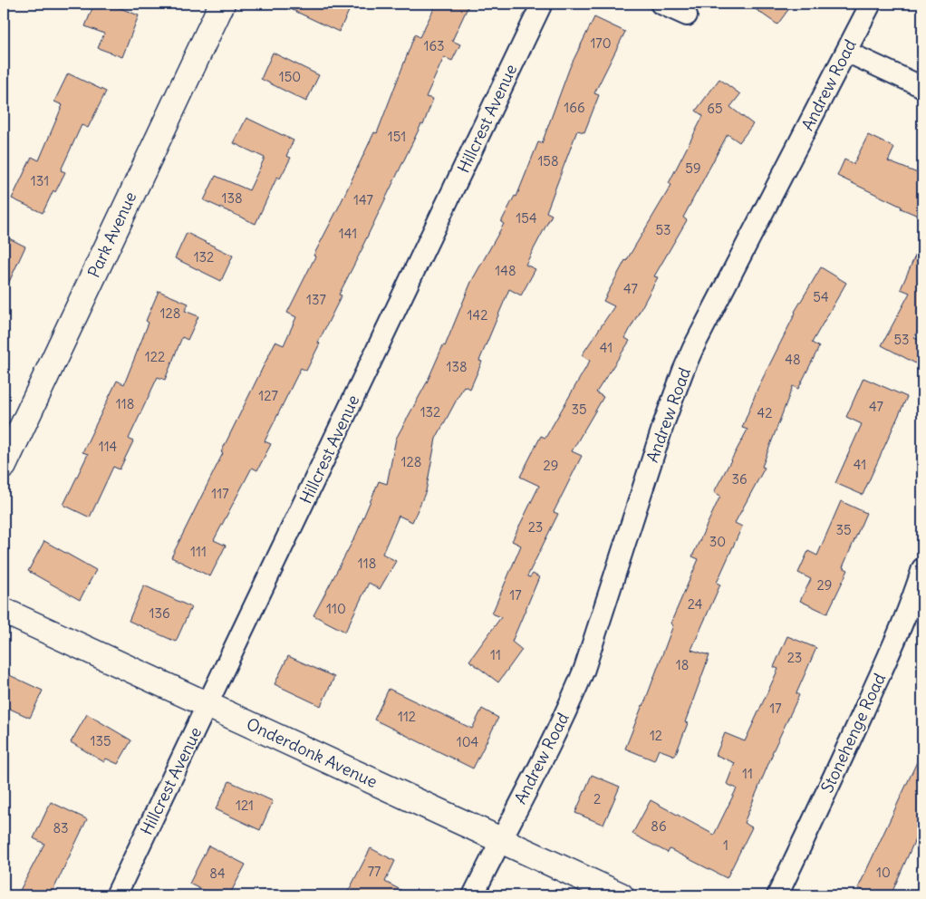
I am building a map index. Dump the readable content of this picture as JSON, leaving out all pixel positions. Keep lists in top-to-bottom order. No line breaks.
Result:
{"streets":{"street":["Andrew Road","Hillcrest Avenue","Park Avenue","Stonehenge Road","Onderdonk Avenue"]},"crossings":[["Andrew Road","Onderdonk Avenue"],["Hillcrest Avenue","Onderdonk Avenue"]],"house_numbers":["170","163","150","166","65","151","158","59","131","138","147","154","53","141","132","148","47","54","137","128","142","53","41","122","48","138","127","118","47","35","132","42","114","128","41","29","36","117","23","35","30","111","118","29","17","24","110","136","11","23","18","17","112","12","135","104","11","2","121","86","83","1","77","10","84"]}
